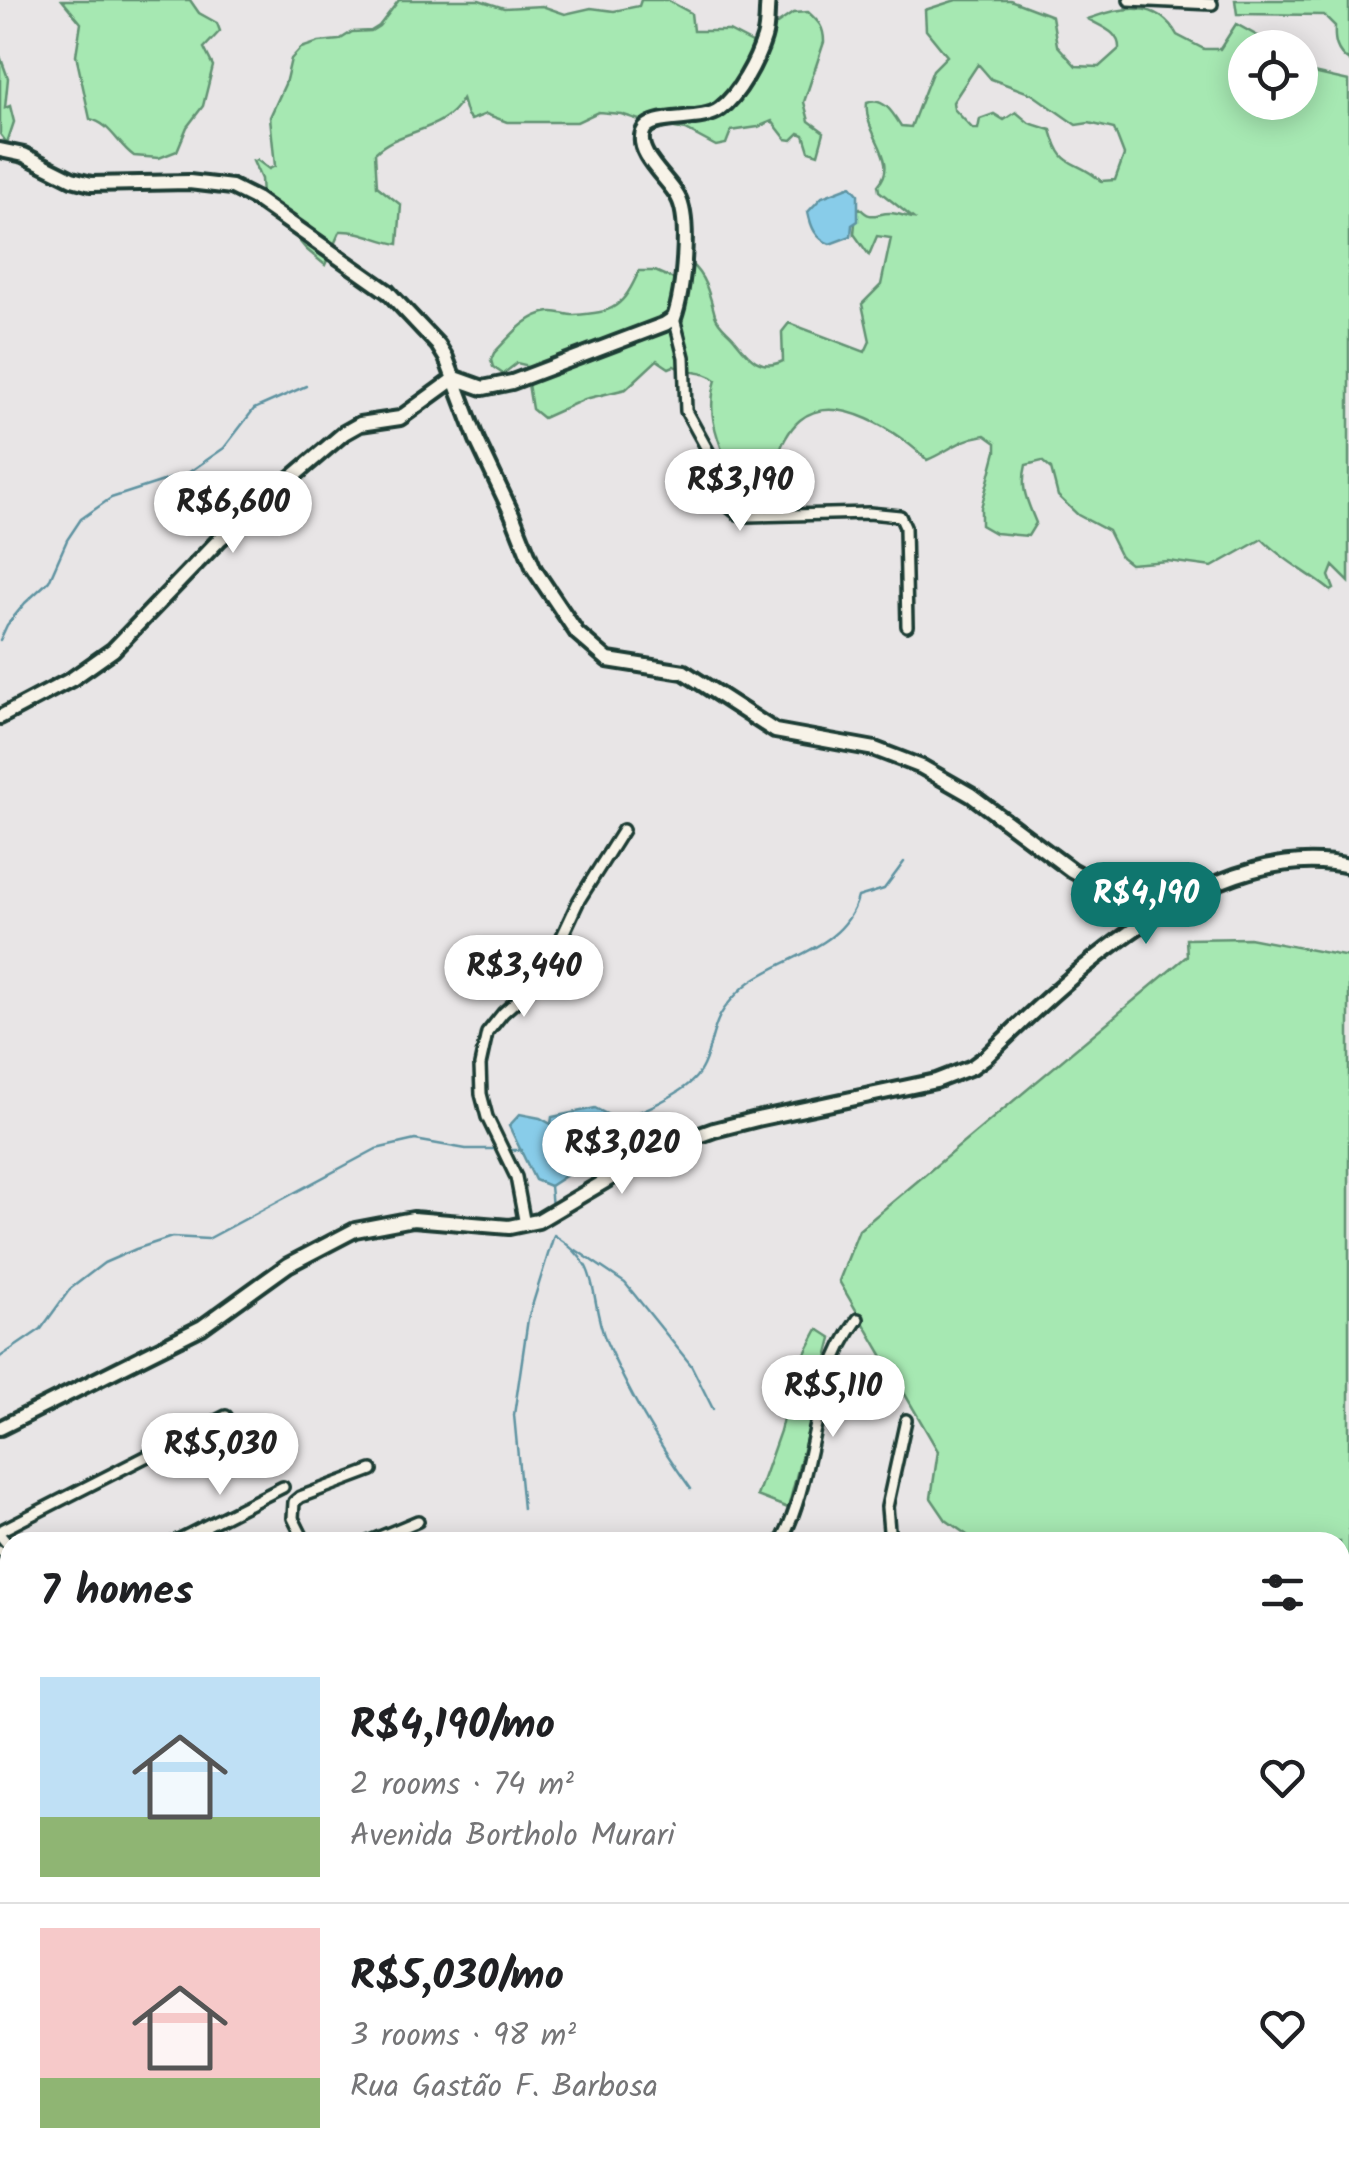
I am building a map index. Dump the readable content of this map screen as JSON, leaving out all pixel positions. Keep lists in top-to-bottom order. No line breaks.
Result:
{"page":{"price":["R$3,190","R$6,600","R$4,190","R$3,440","R$3,020","R$5,110","R$5,030"],"heading":"7 homes","list":[{"name":"R$4,190/mo","note":"2 rooms · 74 m² · Avenida Bortholo Murari"},{"name":"R$5,030/mo","note":"3 rooms · 98 m² · Rua Gastão F. Barbosa"}]}}
